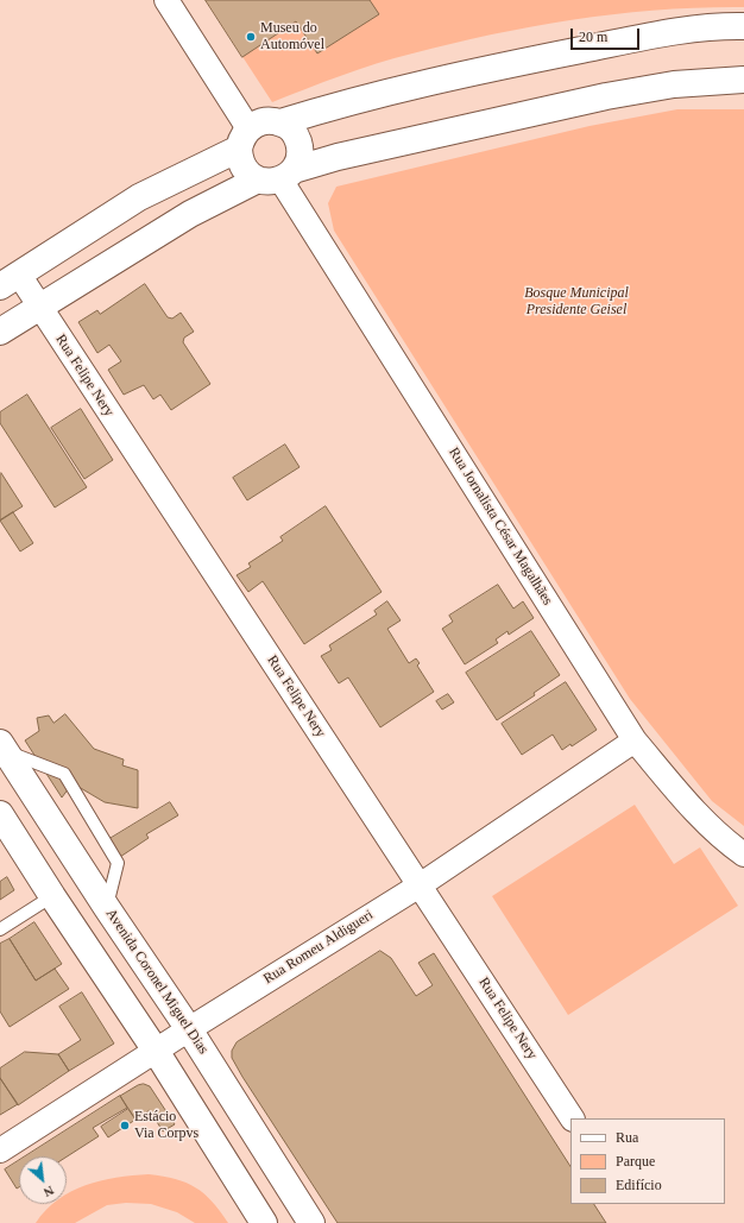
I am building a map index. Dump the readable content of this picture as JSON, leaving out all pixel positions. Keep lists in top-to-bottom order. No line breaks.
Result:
{"streets":{"main road":["Avenida Coronel Miguel Dias"],"street":["Rua Felipe Nery","Rua Jornalista César Magalhães","Rua Romeu Aldigueri"]},"crossings":[["Rua Felipe Nery","Rua Romeu Aldigueri"],["Rua Jornalista César Magalhães","Rua Romeu Aldigueri"],["Rua Romeu Aldigueri","Avenida Coronel Miguel Dias"]],"parks":["Bosque Municipal Presidente Geisel"],"places":["Museu do Automóvel","Estácio Via Corpvs"],"legend":["Rua","Parque","Edifício"],"scale_bar":"20 m","north":"bottom right"}
